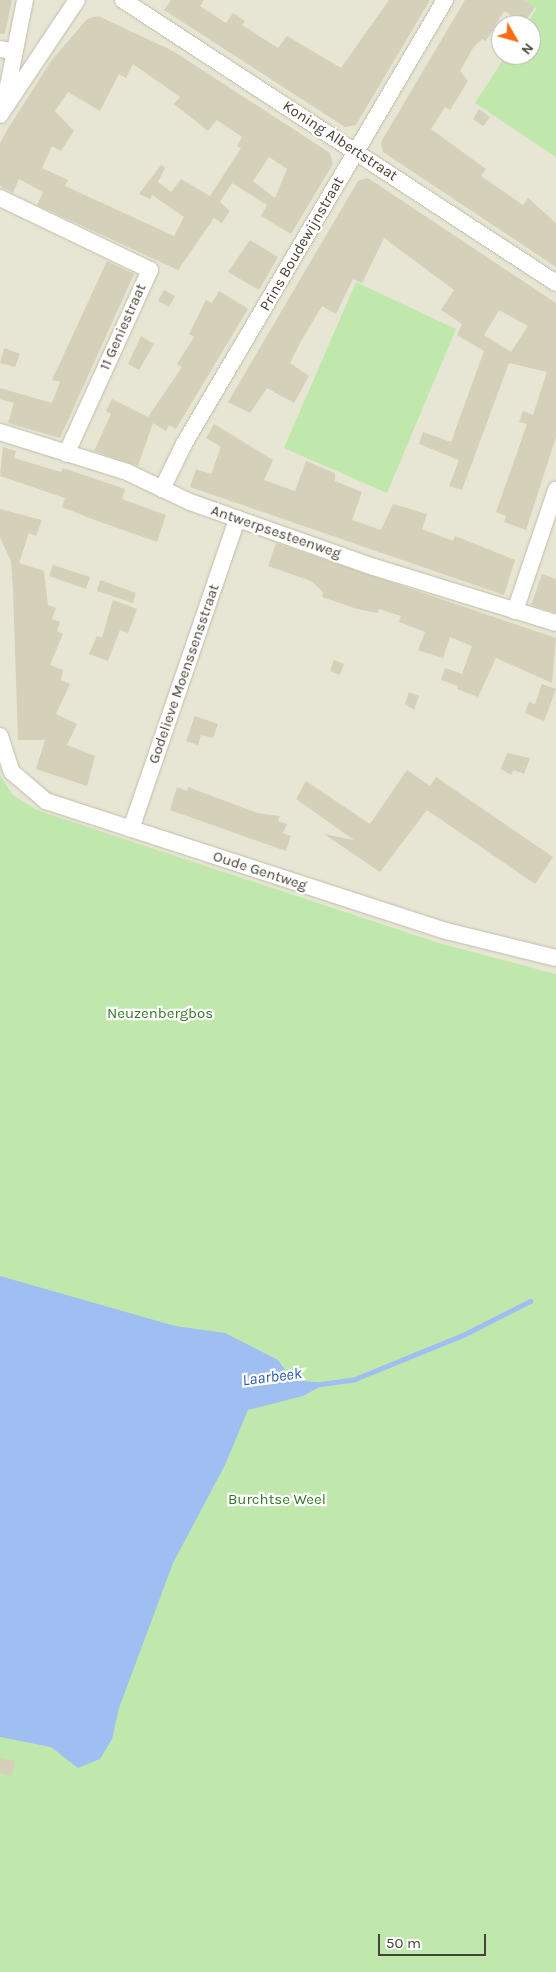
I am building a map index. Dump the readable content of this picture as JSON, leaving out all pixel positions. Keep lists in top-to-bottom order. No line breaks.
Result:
{"streets":{"street":["Koning Albertstraat","Prins Boudewijnstraat","11 Geniestraat","Antwerpsesteenweg","Godelieve Moenssensstraat","Oude Gentweg"]},"crossings":[["Koning Albertstraat","Prins Boudewijnstraat"],["Prins Boudewijnstraat","Antwerpsesteenweg"],["11 Geniestraat","Antwerpsesteenweg"],["Antwerpsesteenweg","Godelieve Moenssensstraat"],["Godelieve Moenssensstraat","Oude Gentweg"]],"water":["Laarbeek"],"parks":["Neuzenbergbos","Burchtse Weel"],"scale_bar":"50 m","north":"bottom right"}
